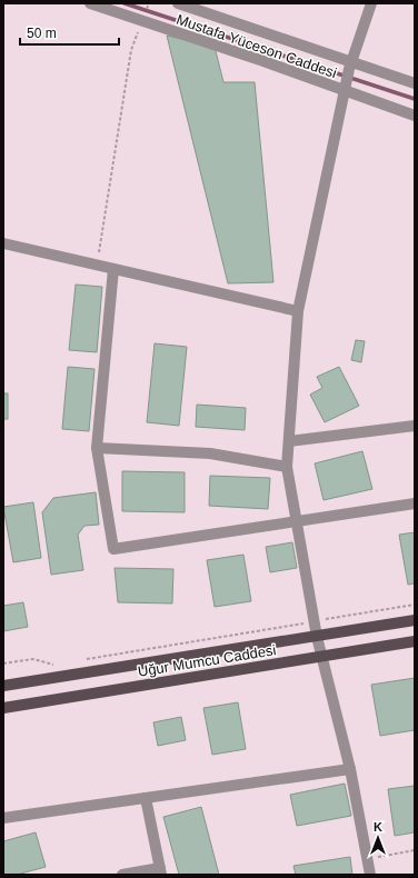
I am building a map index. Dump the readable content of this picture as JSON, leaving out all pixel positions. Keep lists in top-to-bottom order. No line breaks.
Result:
{"streets":{"main road":["Uğur Mumcu Caddesi"],"street":["Mustafa Yüceson Caddesi"]},"scale_bar":"50 m","north":"top"}
